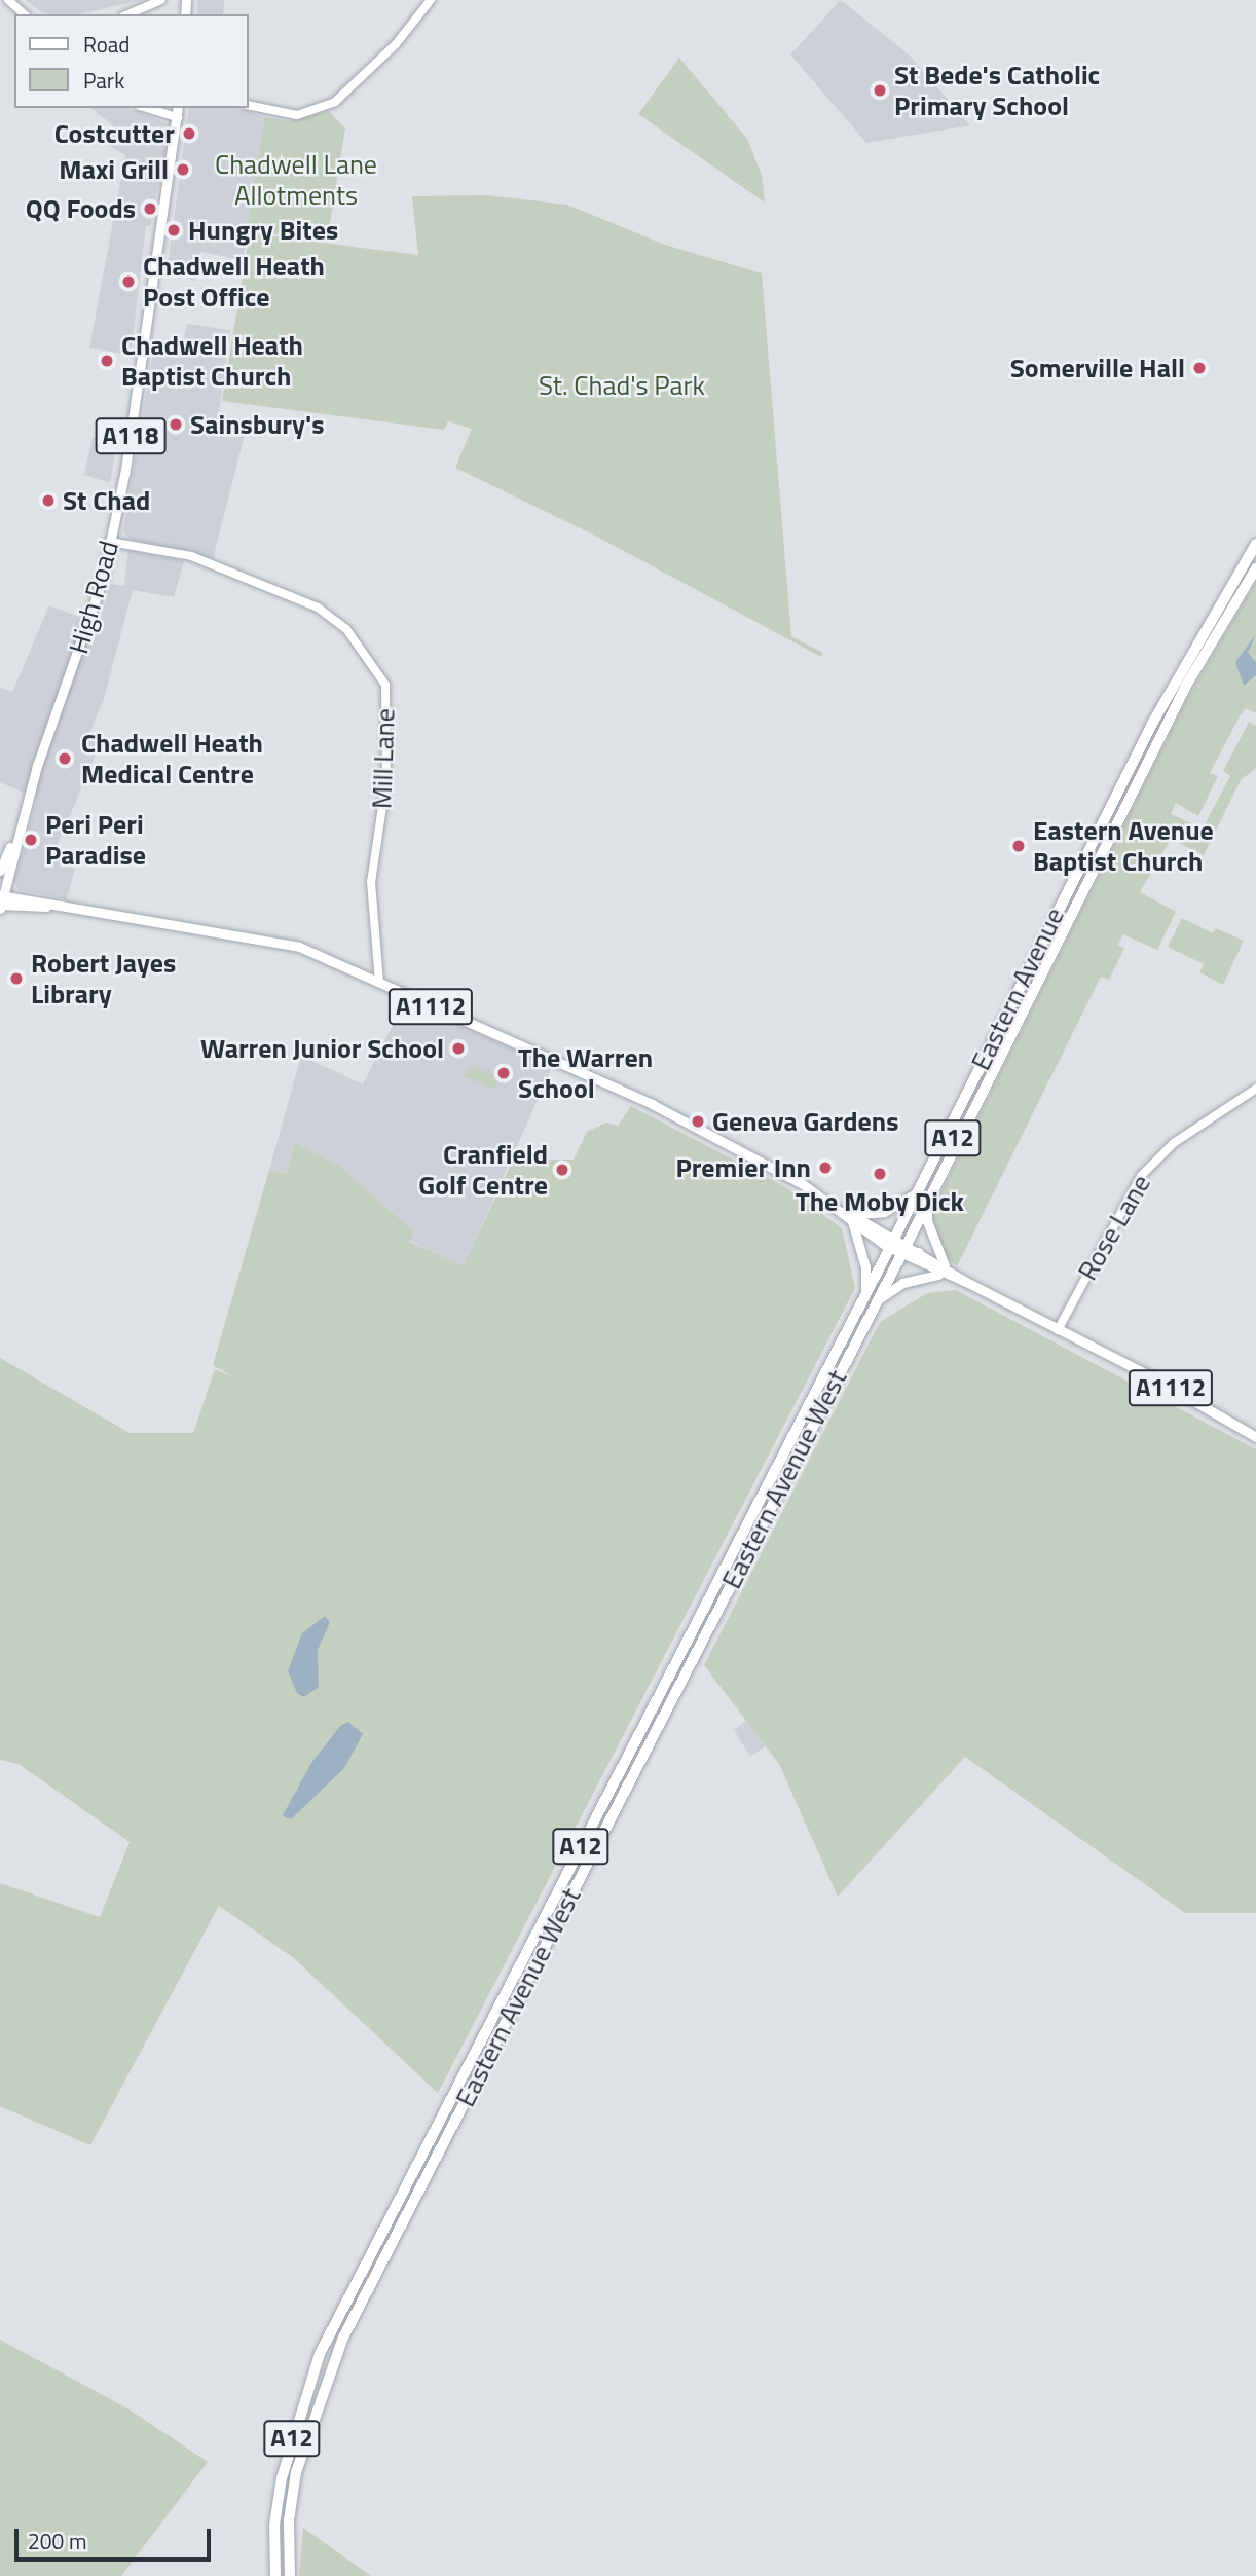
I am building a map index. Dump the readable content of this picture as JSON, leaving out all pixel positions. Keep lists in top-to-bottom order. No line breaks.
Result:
{"streets":{"highway":["Eastern Avenue","A12","Eastern Avenue West"],"main road":["A118","High Road","A1112"],"street":["Mill Lane","Rose Lane"]},"crossings":[["High Road","Mill Lane"],["High Road","A1112"],["Mill Lane","A1112"],["Eastern Avenue","A1112"],["Eastern Avenue","A12"],["Eastern Avenue","Eastern Avenue West"],["A1112","A12"],["A1112","Rose Lane"],["A1112","Eastern Avenue West"],["A12","Eastern Avenue West"]],"parks":["Chadwell Lane Allotments","St. Chad's Park"],"places":["St Bede's Catholic Primary School","Costcutter","Maxi Grill","QQ Foods","Hungry Bites","Chadwell Heath Post Office","Chadwell Heath Baptist Church","Somerville Hall","Sainsbury's","St Chad","Chadwell Heath Medical Centre","Peri Peri Paradise","Eastern Avenue Baptist Church","Robert Jayes Library","Warren Junior School","The Warren School","Geneva Gardens","Premier Inn","Cranfield Golf Centre","The Moby Dick"],"legend":["Road","Park"],"scale_bar":"200 m"}
